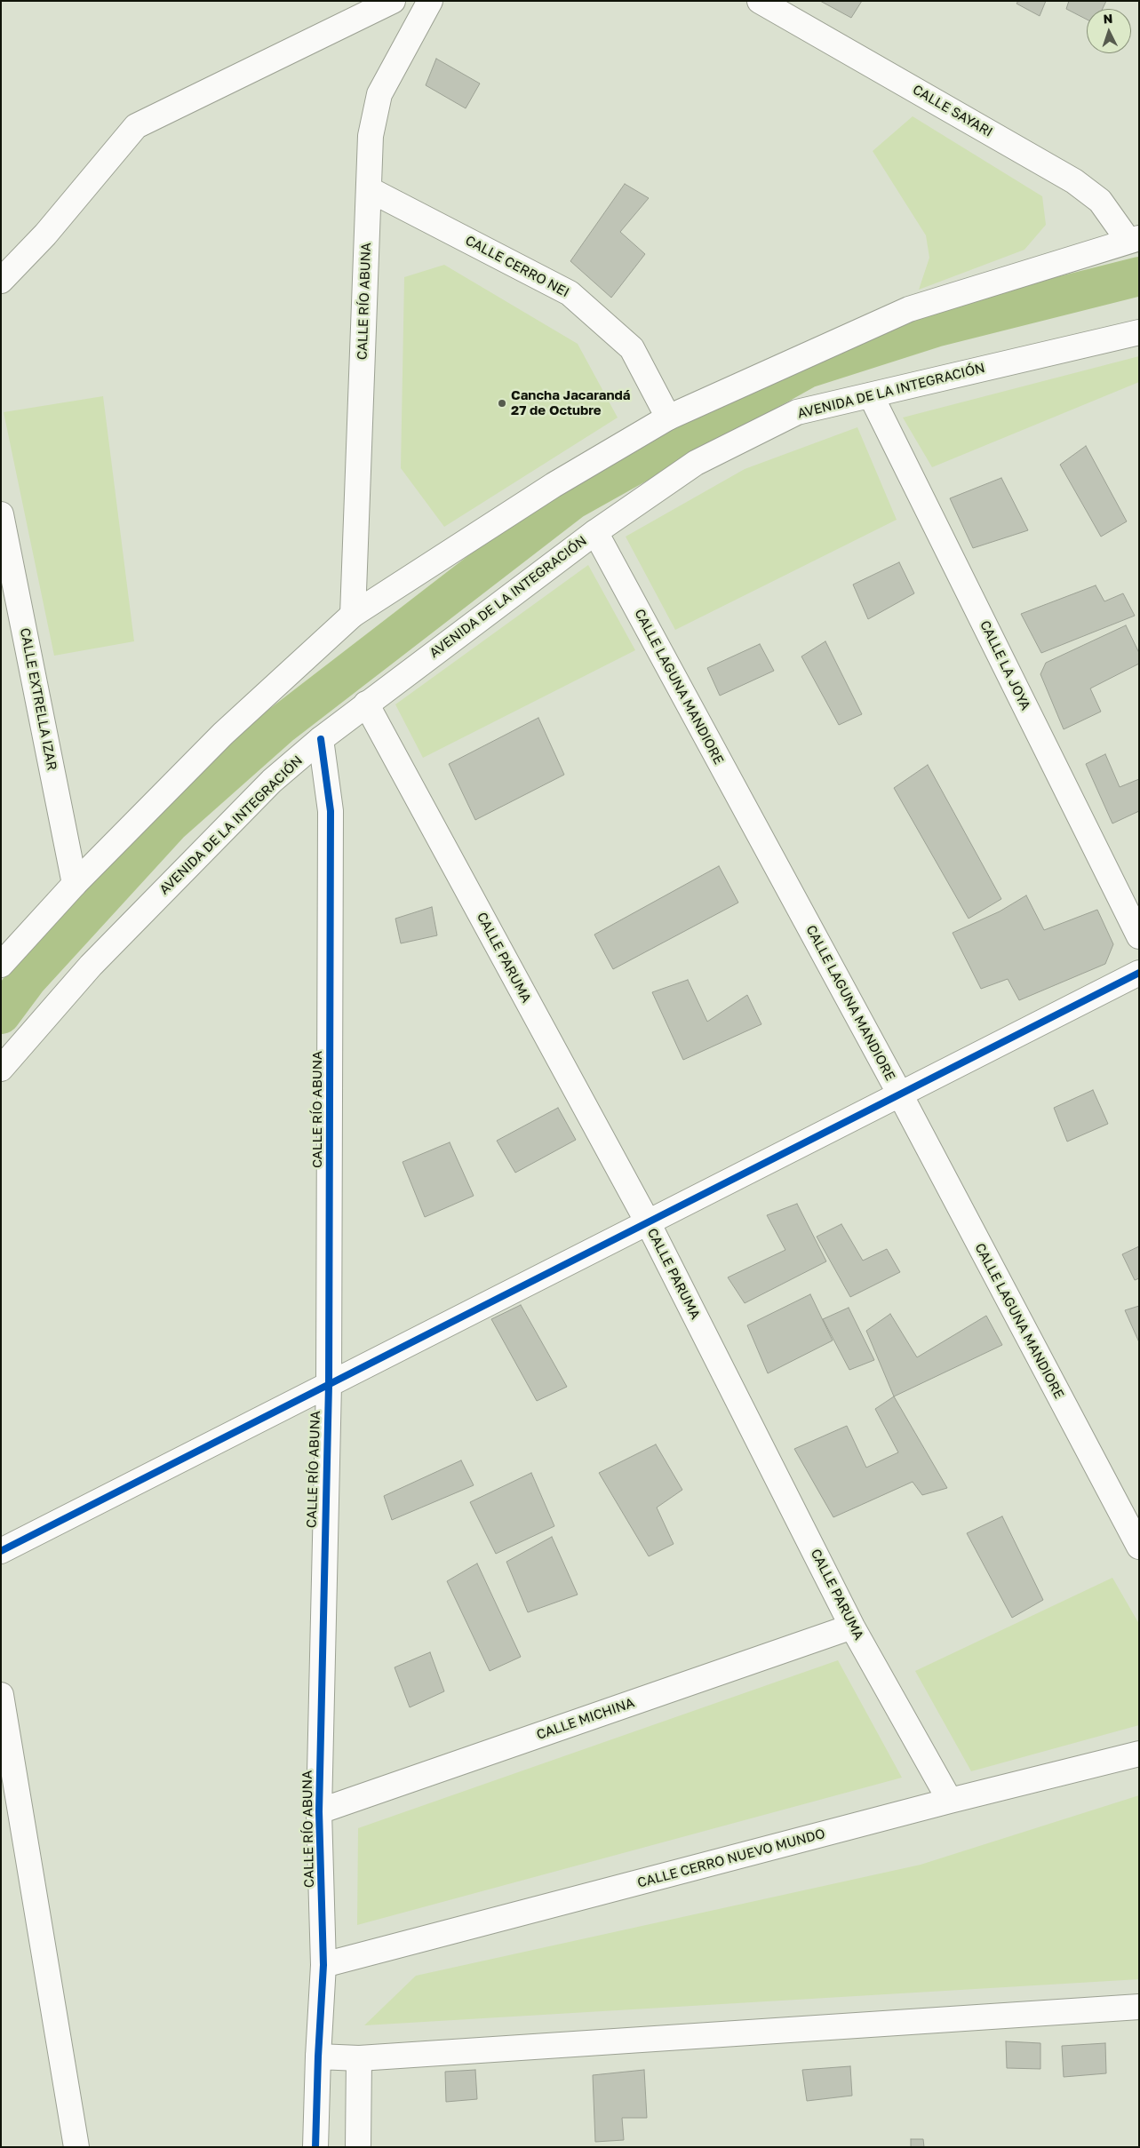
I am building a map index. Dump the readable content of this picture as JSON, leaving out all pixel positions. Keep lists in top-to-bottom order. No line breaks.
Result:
{"streets":{"street":["CALLE SAYARI","CALLE CERRO NEI","CALLE RÍO ABUNA","AVENIDA DE LA INTEGRACIÓN","CALLE LA JOYA","CALLE LAGUNA MANDIORE","CALLE EXTRELLA IZAR","CALLE PARUMA","CALLE MICHINA","CALLE CERRO NUEVO MUNDO"]},"crossings":[["CALLE CERRO NEI","CALLE RÍO ABUNA"],["CALLE RÍO ABUNA","AVENIDA DE LA INTEGRACIÓN"],["CALLE RÍO ABUNA","CALLE MICHINA"],["CALLE RÍO ABUNA","CALLE CERRO NUEVO MUNDO"],["AVENIDA DE LA INTEGRACIÓN","CALLE LA JOYA"],["AVENIDA DE LA INTEGRACIÓN","CALLE LAGUNA MANDIORE"],["AVENIDA DE LA INTEGRACIÓN","CALLE PARUMA"],["CALLE PARUMA","CALLE MICHINA"],["CALLE PARUMA","CALLE CERRO NUEVO MUNDO"]],"places":["Cancha Jacarandá 27 de Octubre"],"north":"top"}
